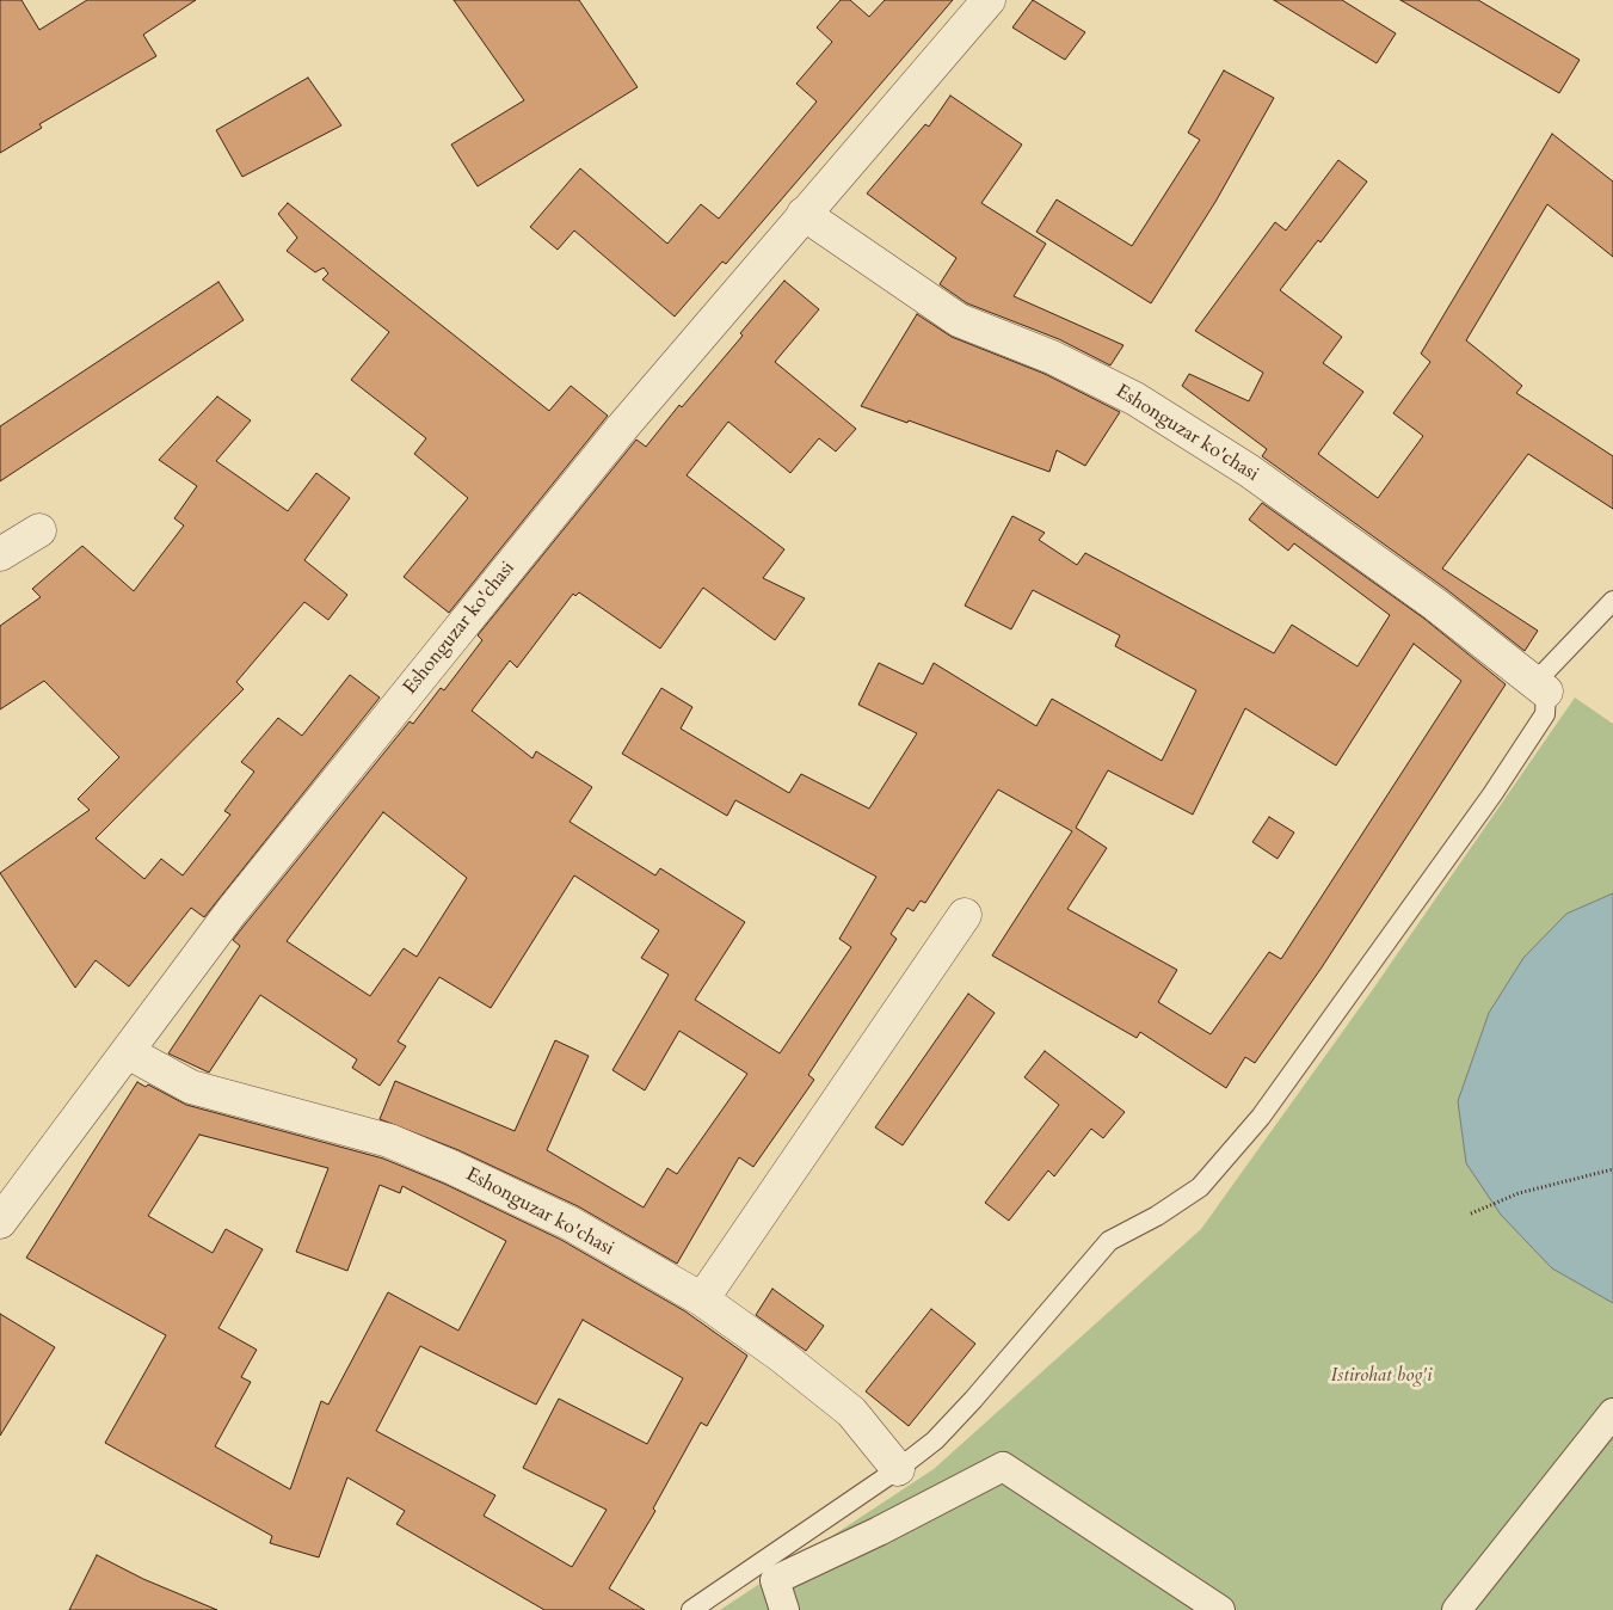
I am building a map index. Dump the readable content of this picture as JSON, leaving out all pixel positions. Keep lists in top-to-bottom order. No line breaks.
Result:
{"streets":{"street":["Eshonguzar ko'chasi"]},"parks":["Istirohat bog'i"]}
